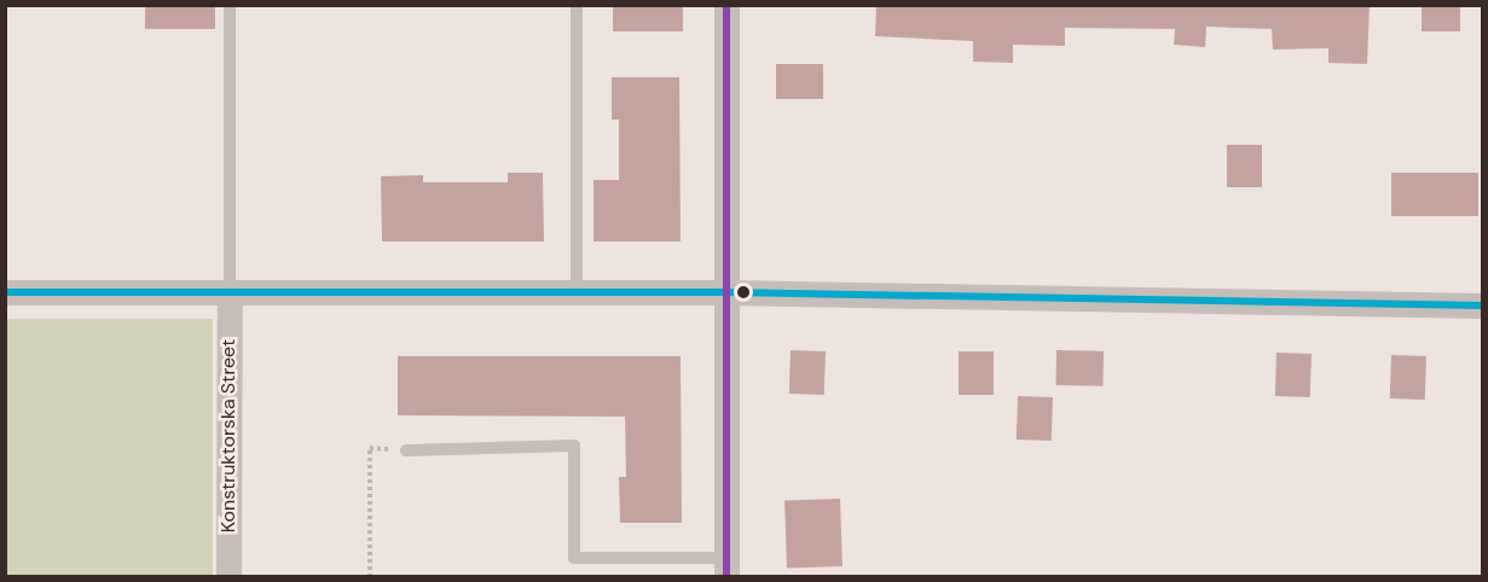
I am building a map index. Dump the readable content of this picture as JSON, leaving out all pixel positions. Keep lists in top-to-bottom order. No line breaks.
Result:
{"streets":{"street":["Konstruktorska Street"]}}
